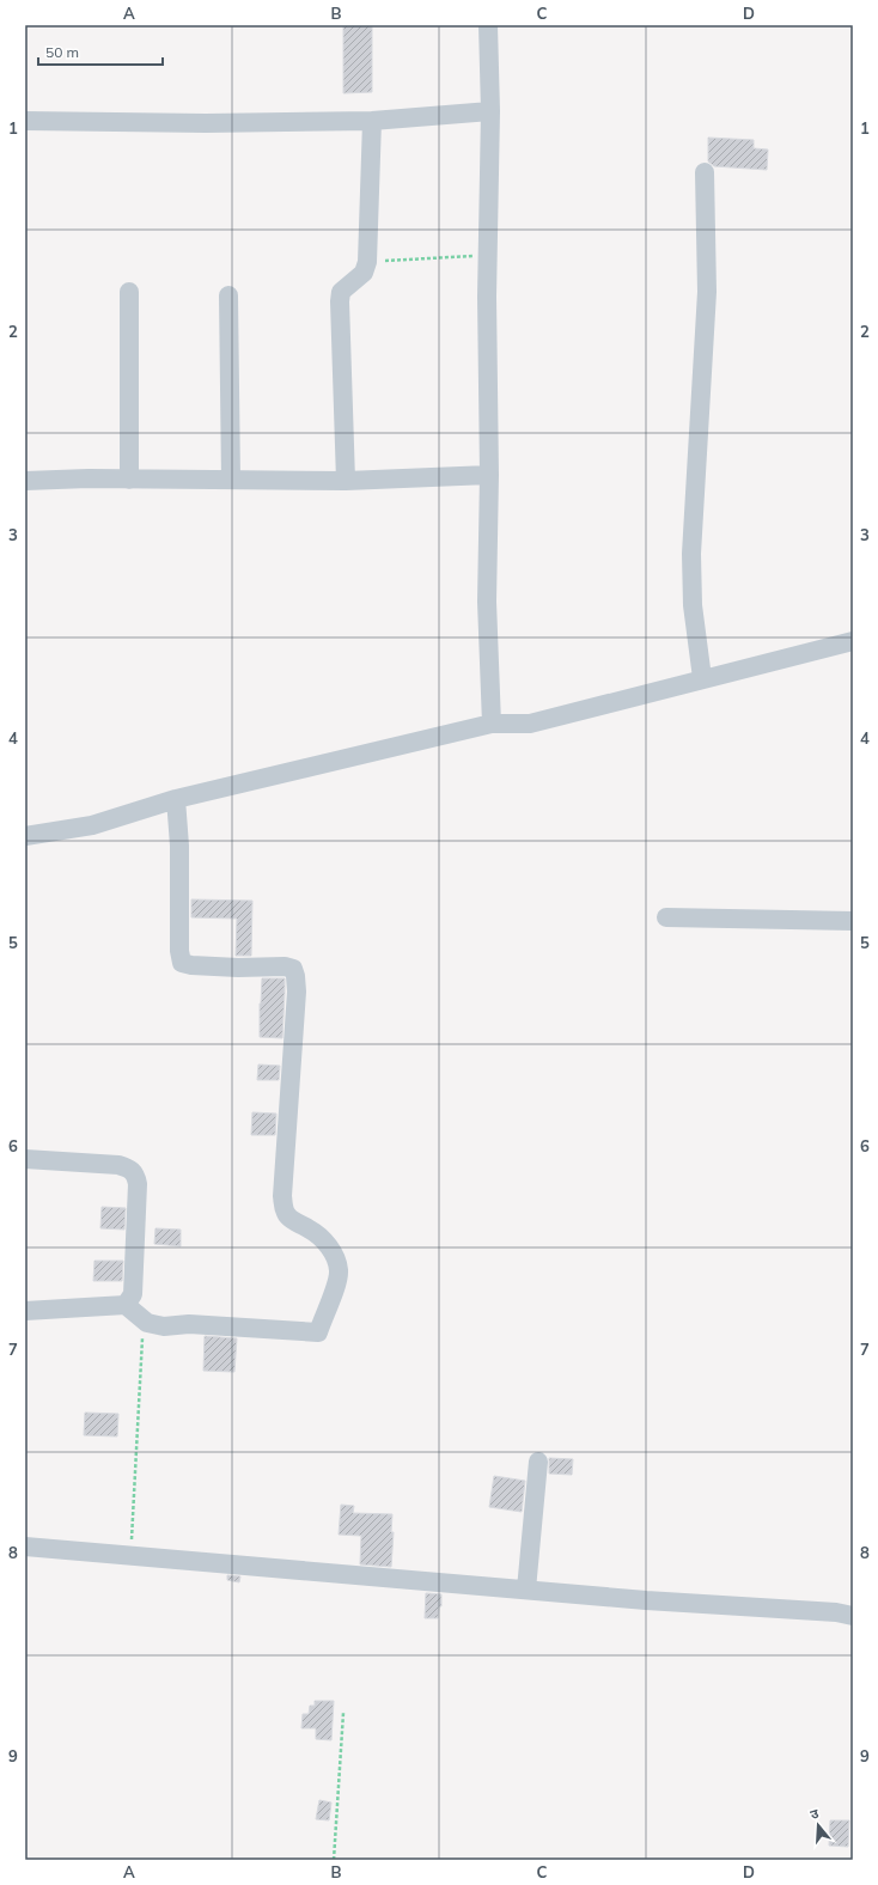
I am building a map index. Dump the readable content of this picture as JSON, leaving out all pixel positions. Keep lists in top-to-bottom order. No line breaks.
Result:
{"scale_bar":"50 m","north":"top","grid":{"columns":["A","B","C","D"],"rows":["1","2","3","4","5","6","7","8","9"]}}
